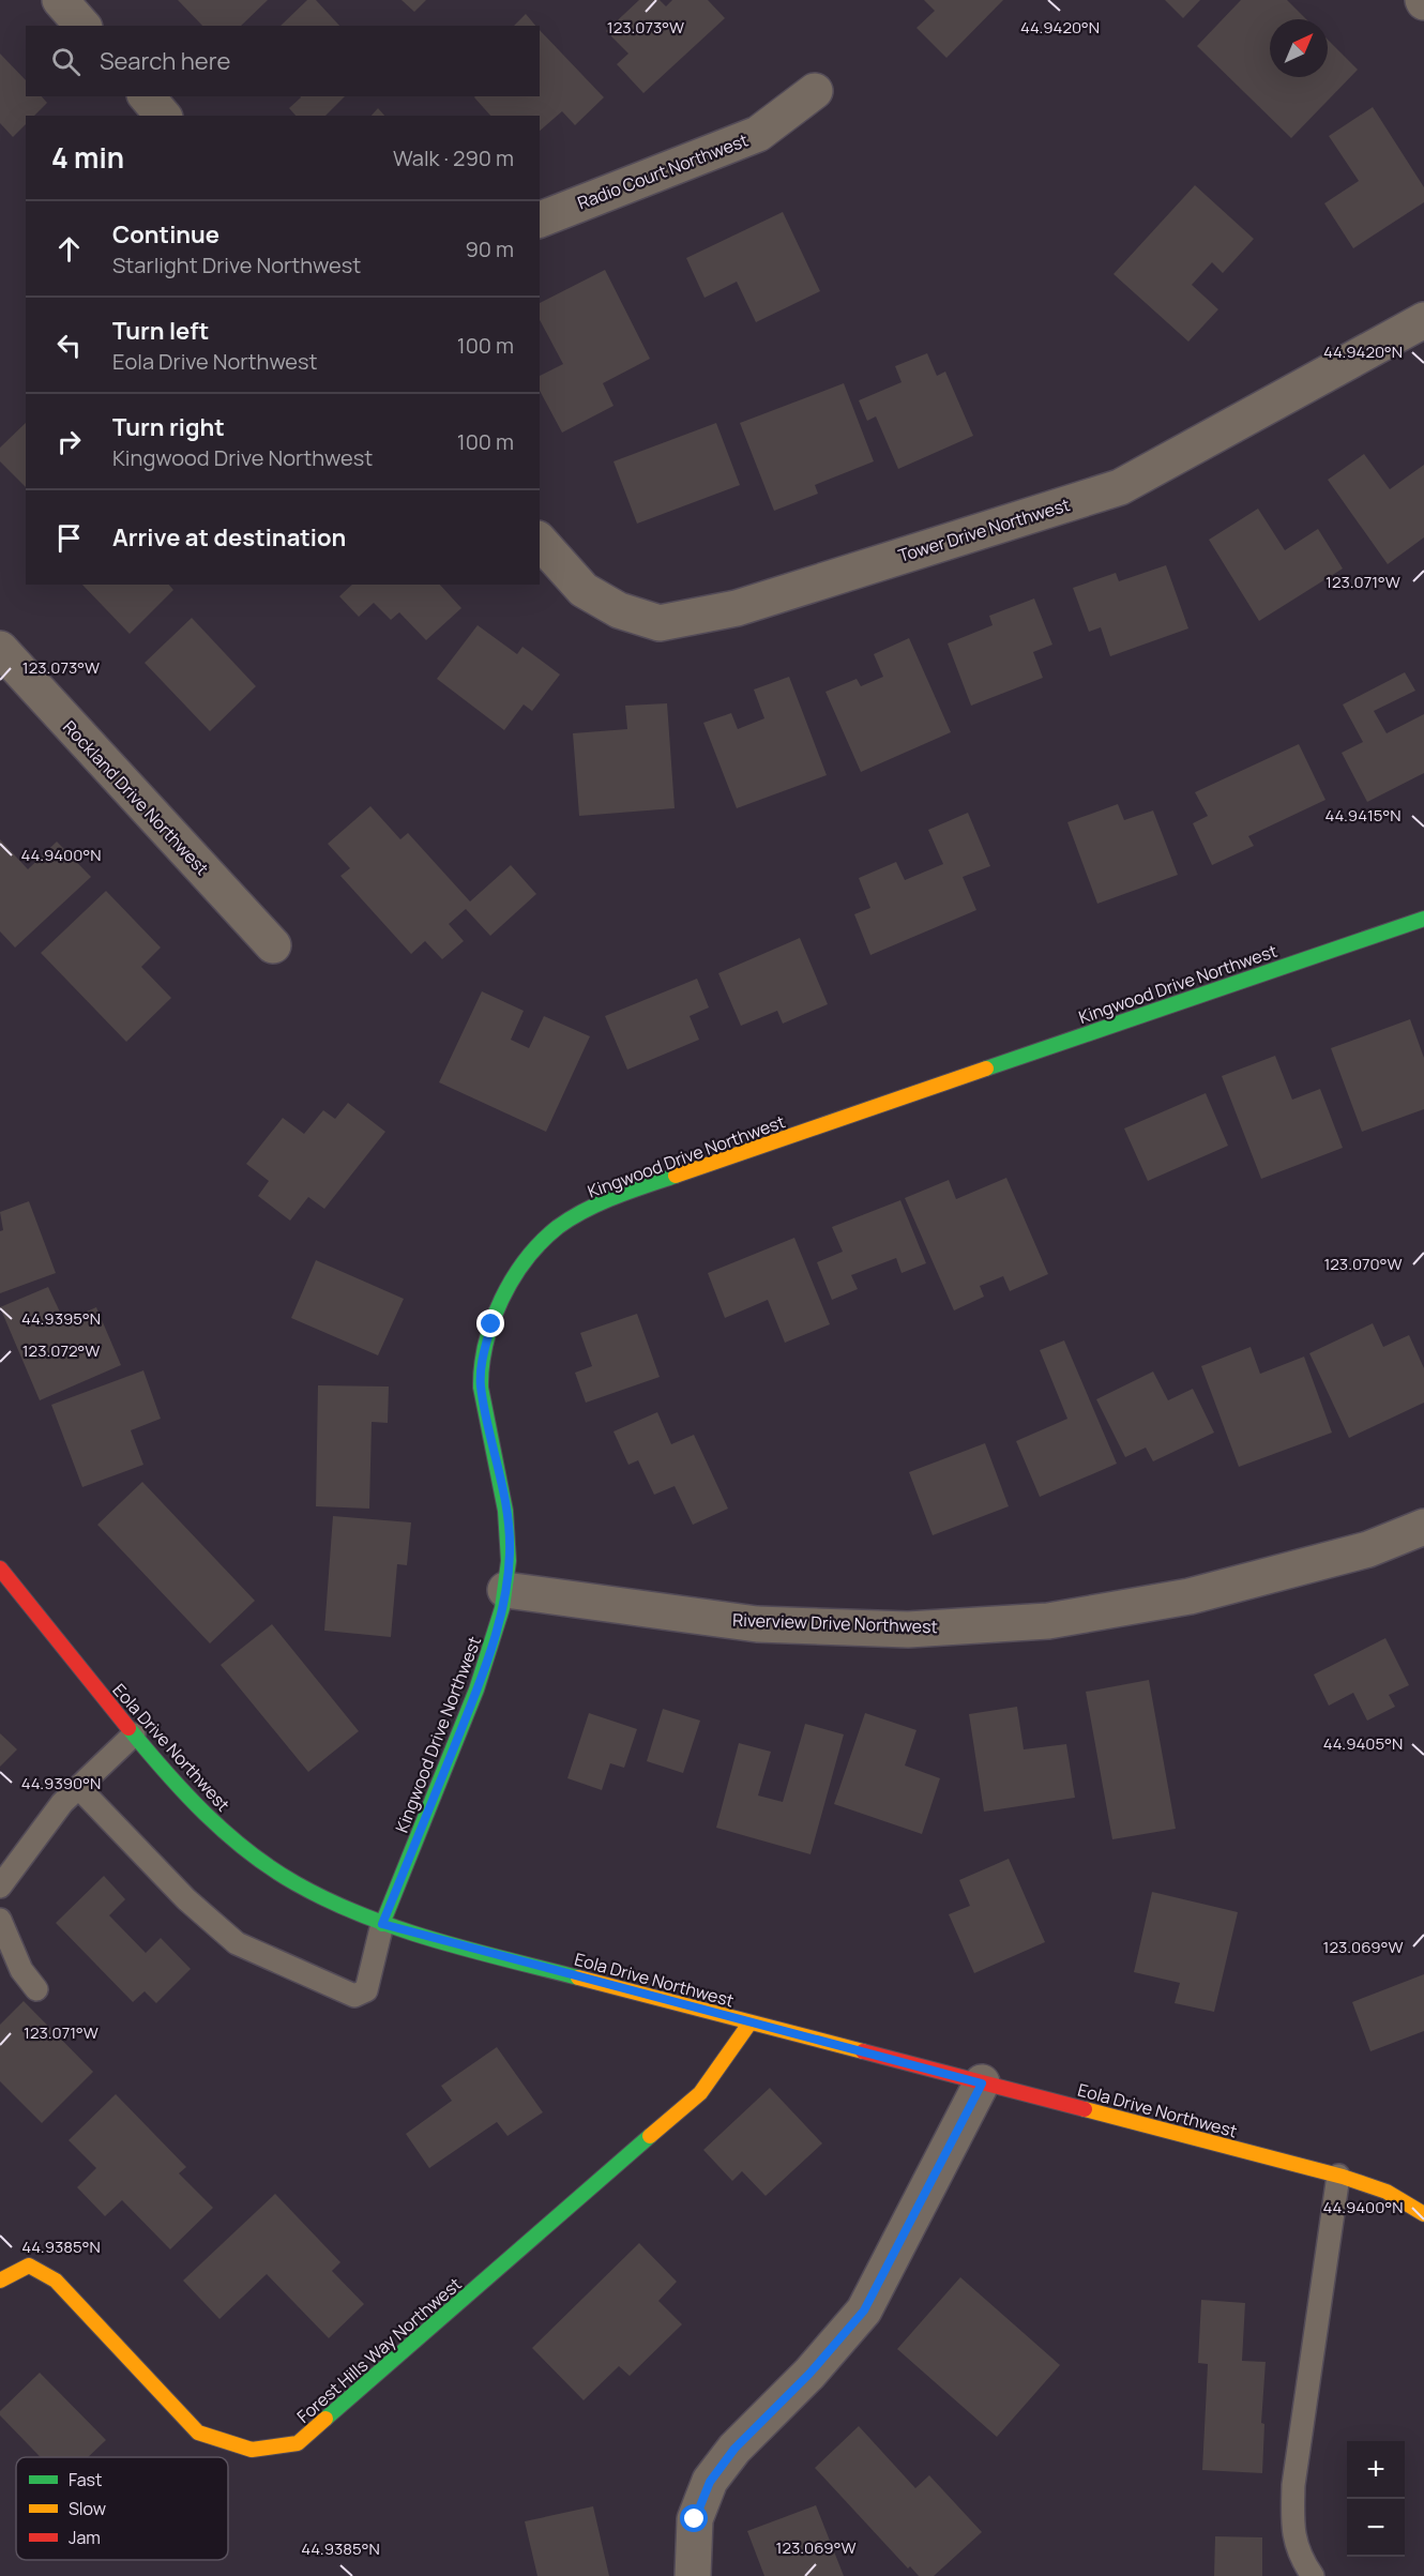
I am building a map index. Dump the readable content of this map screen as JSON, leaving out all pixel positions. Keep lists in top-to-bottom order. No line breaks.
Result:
{"streets":{"street":["Radio Court Northwest","Tower Drive Northwest","Rockland Drive Northwest","Kingwood Drive Northwest","Riverview Drive Northwest","Eola Drive Northwest","Forest Hills Way Northwest"]},"crossings":[["Kingwood Drive Northwest","Riverview Drive Northwest"],["Kingwood Drive Northwest","Eola Drive Northwest"],["Eola Drive Northwest","Forest Hills Way Northwest"]],"legend":["Fast","Slow","Jam"],"north":"top right","page":{"search":"Search here","heading":["4 min","Walk · 290 m"],"list":[["Continue","Starlight Drive Northwest","90 m"],["Turn left","Eola Drive Northwest","100 m"],["Turn right","Kingwood Drive Northwest","100 m"],"Arrive at destination"],"map_buttons":["+","−"]},"coordinates":["44.9420°N","123.073°W","123.071°W","44.9415°N","44.9400°N","123.070°W","44.9395°N","123.072°W","44.9405°N","44.9390°N","123.069°W","44.9385°N"]}
